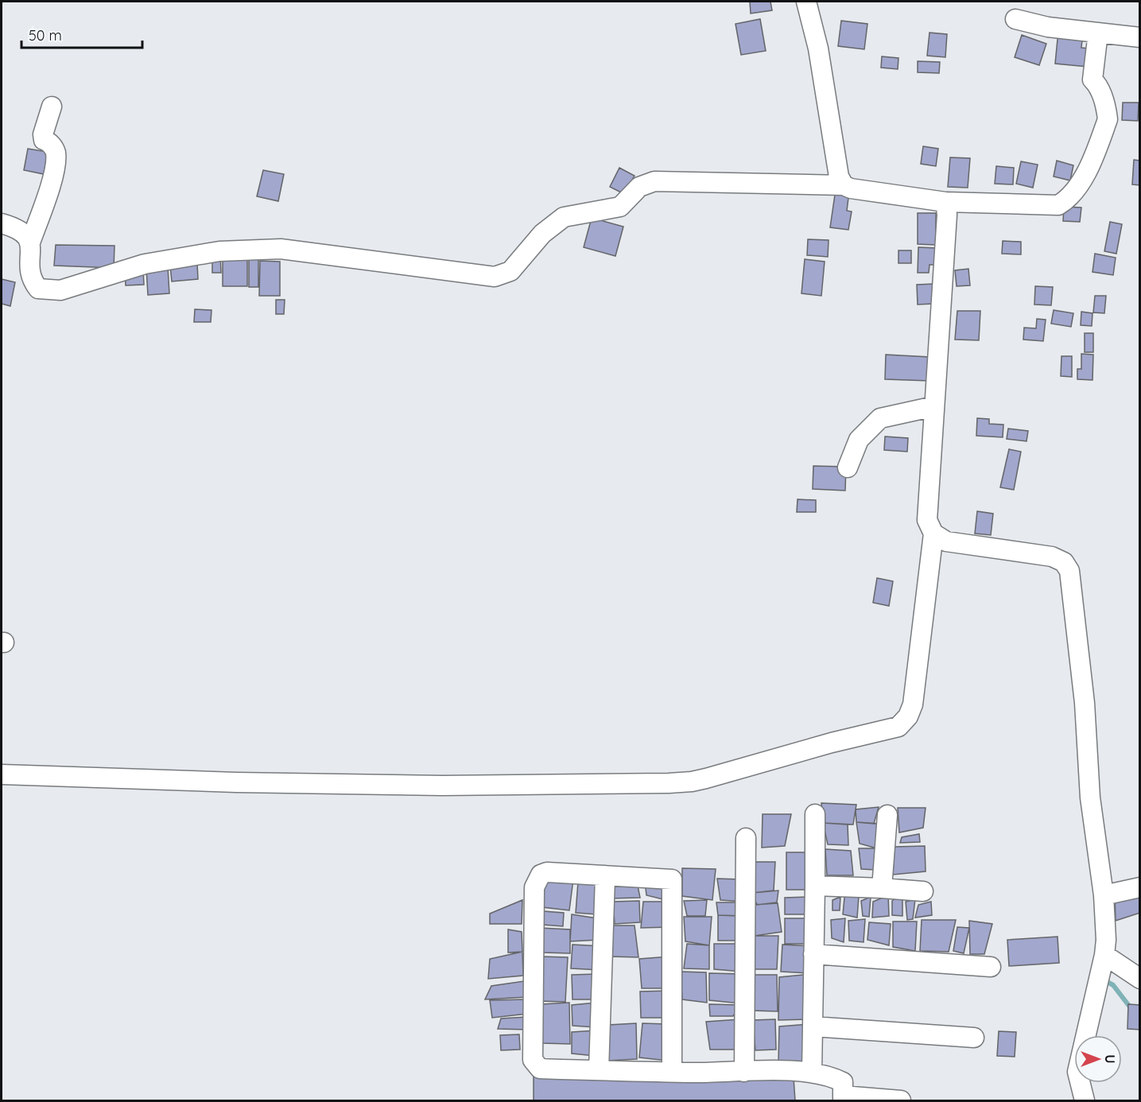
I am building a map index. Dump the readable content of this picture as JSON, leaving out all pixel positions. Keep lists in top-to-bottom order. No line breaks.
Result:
{"scale_bar":"50 m","north":"right"}
